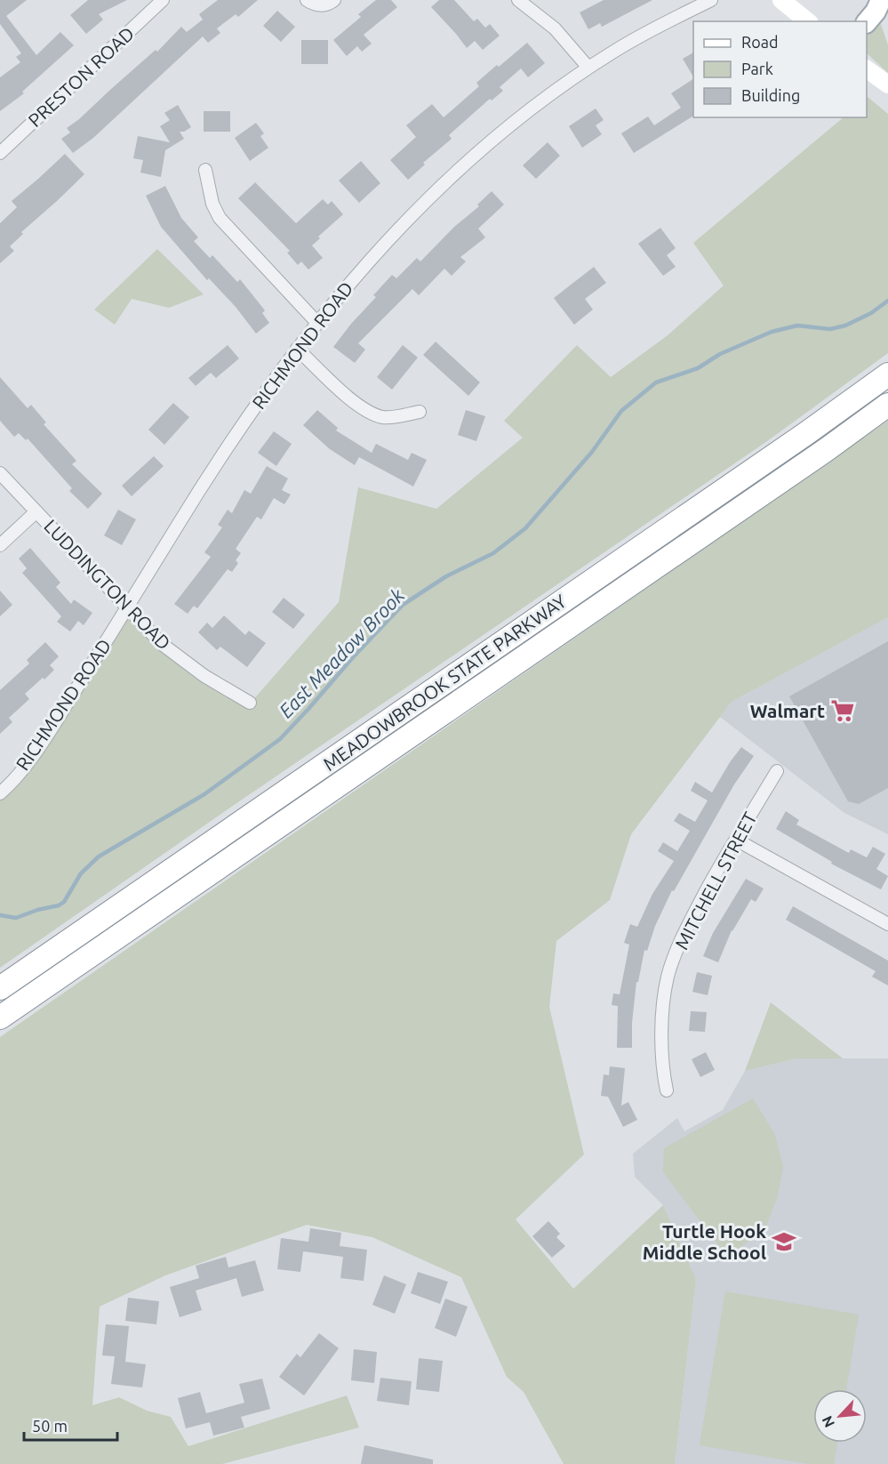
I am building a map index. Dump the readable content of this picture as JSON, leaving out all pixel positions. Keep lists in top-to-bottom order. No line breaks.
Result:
{"streets":{"highway":["MEADOWBROOK STATE PARKWAY"],"street":["PRESTON ROAD","RICHMOND ROAD","LUDDINGTON ROAD","MITCHELL STREET"]},"crossings":[["RICHMOND ROAD","LUDDINGTON ROAD"]],"water":["East Meadow Brook"],"places":{"supermarket":["Walmart"],"school or university":["Turtle Hook Middle School"]},"legend":["Road","Park","Building"],"scale_bar":"50 m","north":"bottom left"}
